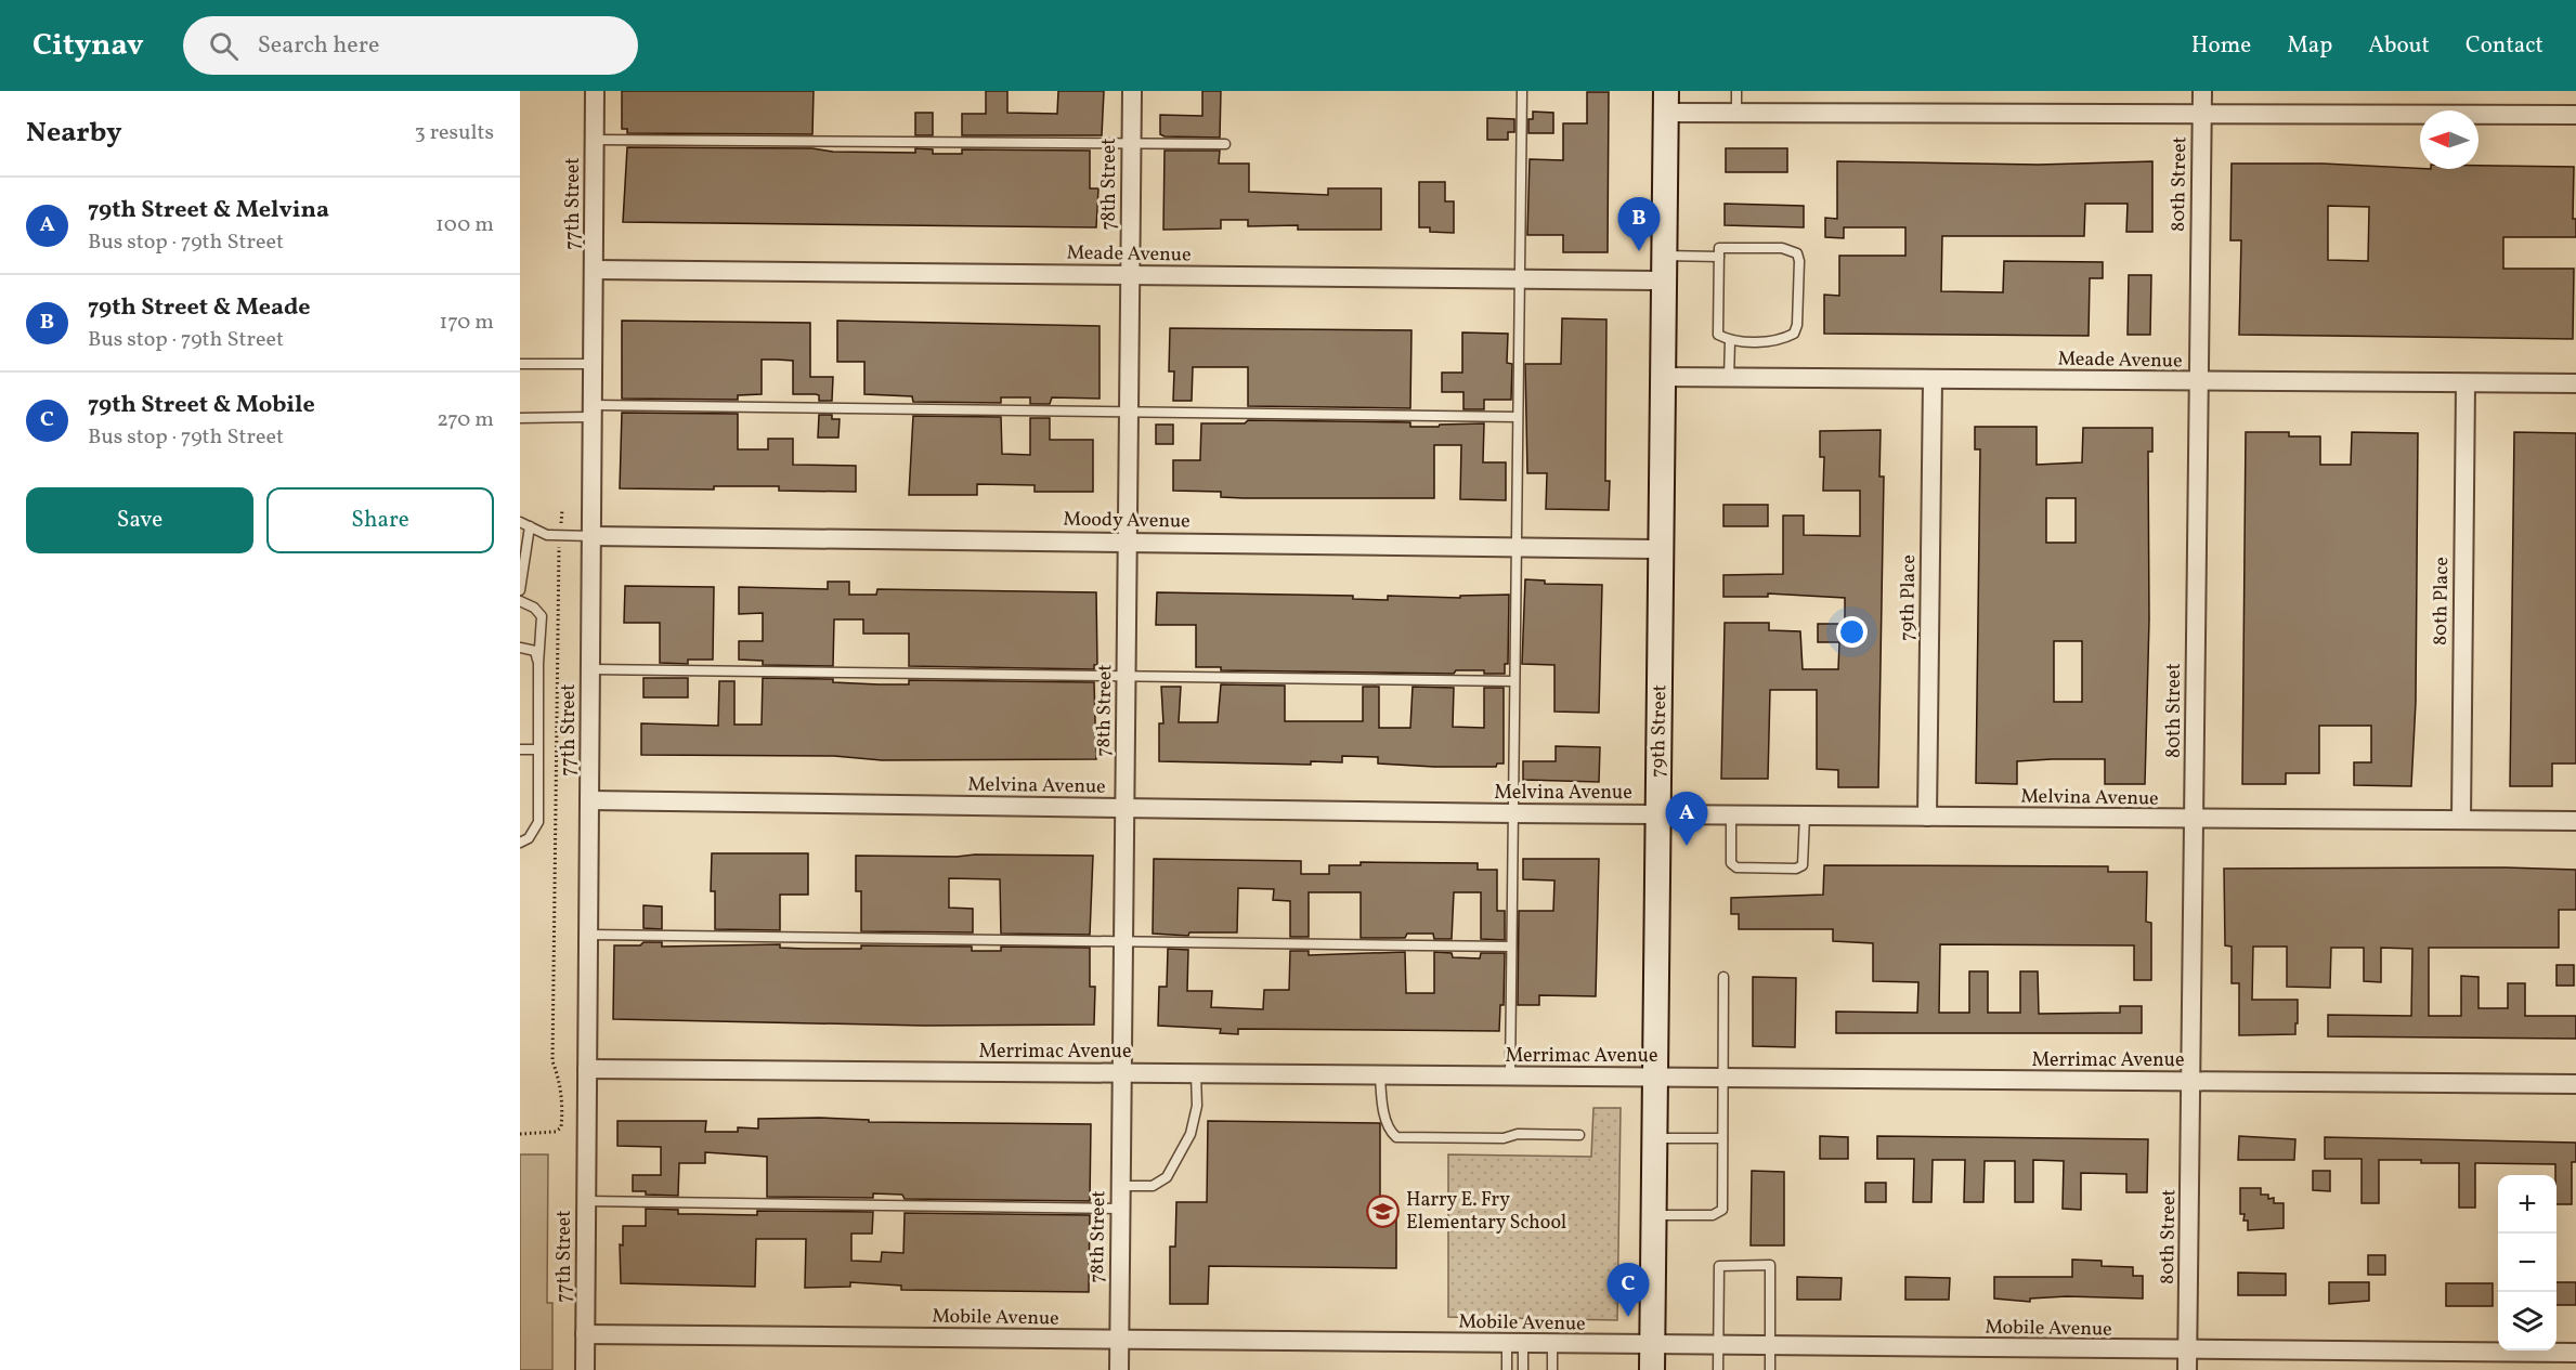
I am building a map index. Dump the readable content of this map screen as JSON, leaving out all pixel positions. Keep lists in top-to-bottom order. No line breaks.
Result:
{"streets":{"main road":["79th Street"],"street":["78th Street","80th Street","77th Street","Meade Avenue","Moody Avenue","79th Place","80th Place","Melvina Avenue","Merrimac Avenue","Mobile Avenue"]},"crossings":[["78th Street","Meade Avenue"],["78th Street","Moody Avenue"],["78th Street","Melvina Avenue"],["78th Street","Merrimac Avenue"],["78th Street","Mobile Avenue"],["80th Street","Meade Avenue"],["80th Street","Melvina Avenue"],["80th Street","Merrimac Avenue"],["80th Street","Mobile Avenue"],["77th Street","Meade Avenue"],["77th Street","Moody Avenue"],["77th Street","Melvina Avenue"],["77th Street","Merrimac Avenue"],["77th Street","Mobile Avenue"],["Meade Avenue","79th Place"],["Meade Avenue","80th Place"],["Meade Avenue","79th Street"],["Moody Avenue","79th Street"],["79th Place","Melvina Avenue"],["80th Place","Melvina Avenue"],["79th Street","Melvina Avenue"],["79th Street","Merrimac Avenue"],["79th Street","Mobile Avenue"]],"places":{"school or university":["Harry E. Fry Elementary School"]},"north":"left","page":{"header":"Citynav","search":"Search here","nav":["Home","Map","About","Contact"],"heading":["Nearby","3 results"],"list":[{"mark":"A","name":"79th Street & Melvina","note":"Bus stop · 79th Street","value":"100 m"},{"mark":"B","name":"79th Street & Meade","note":"Bus stop · 79th Street","value":"170 m"},{"mark":"C","name":"79th Street & Mobile","note":"Bus stop · 79th Street","value":"270 m"}],"pins":["B","A","C"],"buttons":["Save","Share"],"map_buttons":["+","−"]}}
